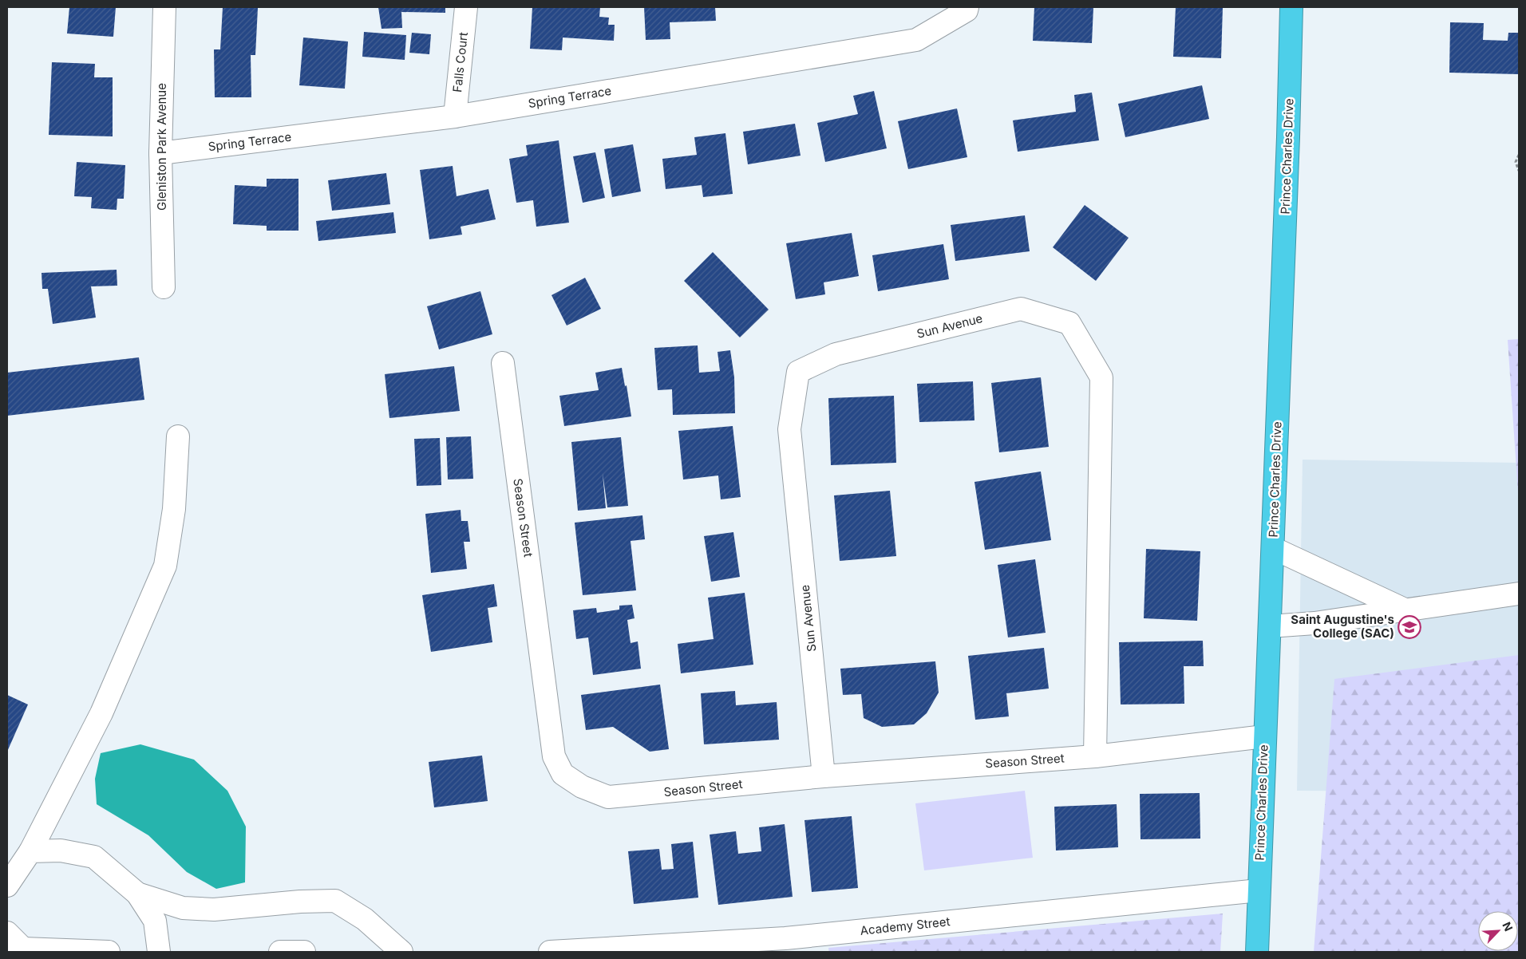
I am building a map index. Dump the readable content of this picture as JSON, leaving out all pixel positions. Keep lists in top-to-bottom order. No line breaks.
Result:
{"streets":{"highway":["Prince Charles Drive"],"street":["Falls Court","Spring Terrace","Gleniston Park Avenue","Sun Avenue","Season Street","Academy Street"]},"crossings":[["Falls Court","Spring Terrace"],["Spring Terrace","Gleniston Park Avenue"],["Prince Charles Drive","Season Street"],["Prince Charles Drive","Academy Street"],["Sun Avenue","Season Street"]],"places":{"school or university":["Saint Augustine's College (SAC)"]},"north":"top right"}
